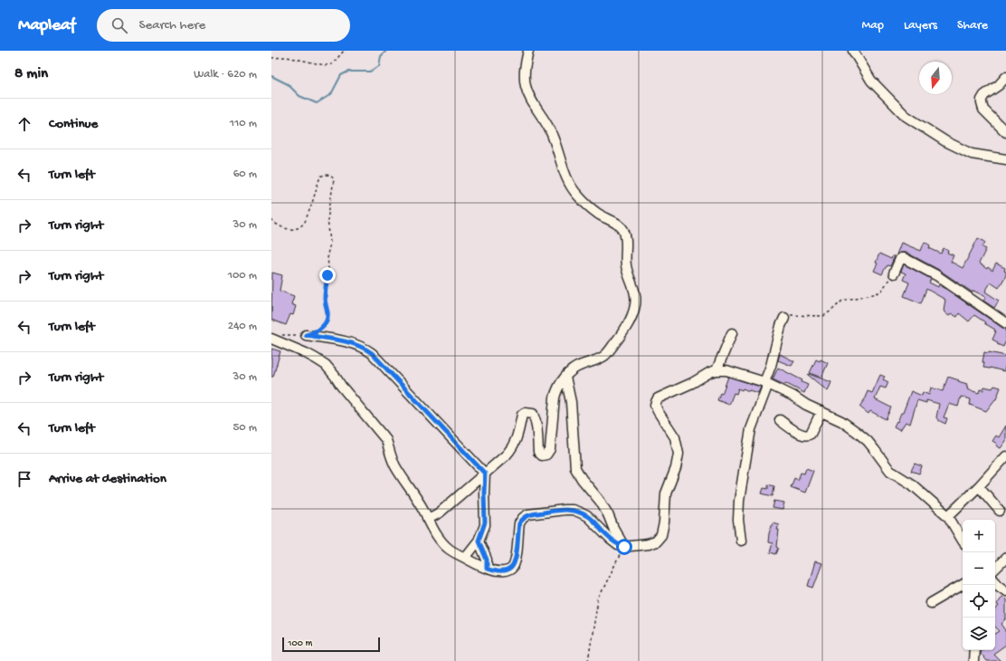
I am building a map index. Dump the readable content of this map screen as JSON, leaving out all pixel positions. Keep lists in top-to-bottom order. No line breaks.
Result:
{"scale_bar":"100 m","north":"bottom","page":{"header":"Mapleaf","search":"Search here","nav":["Map","Layers","Share"],"heading":["8 min","Walk · 620 m"],"list":[["Continue","110 m"],["Turn left","60 m"],["Turn right","30 m"],["Turn right","100 m"],["Turn left","240 m"],["Turn right","30 m"],["Turn left","50 m"],"Arrive at destination"],"map_buttons":["+","−"],"scale":"100 m"}}
